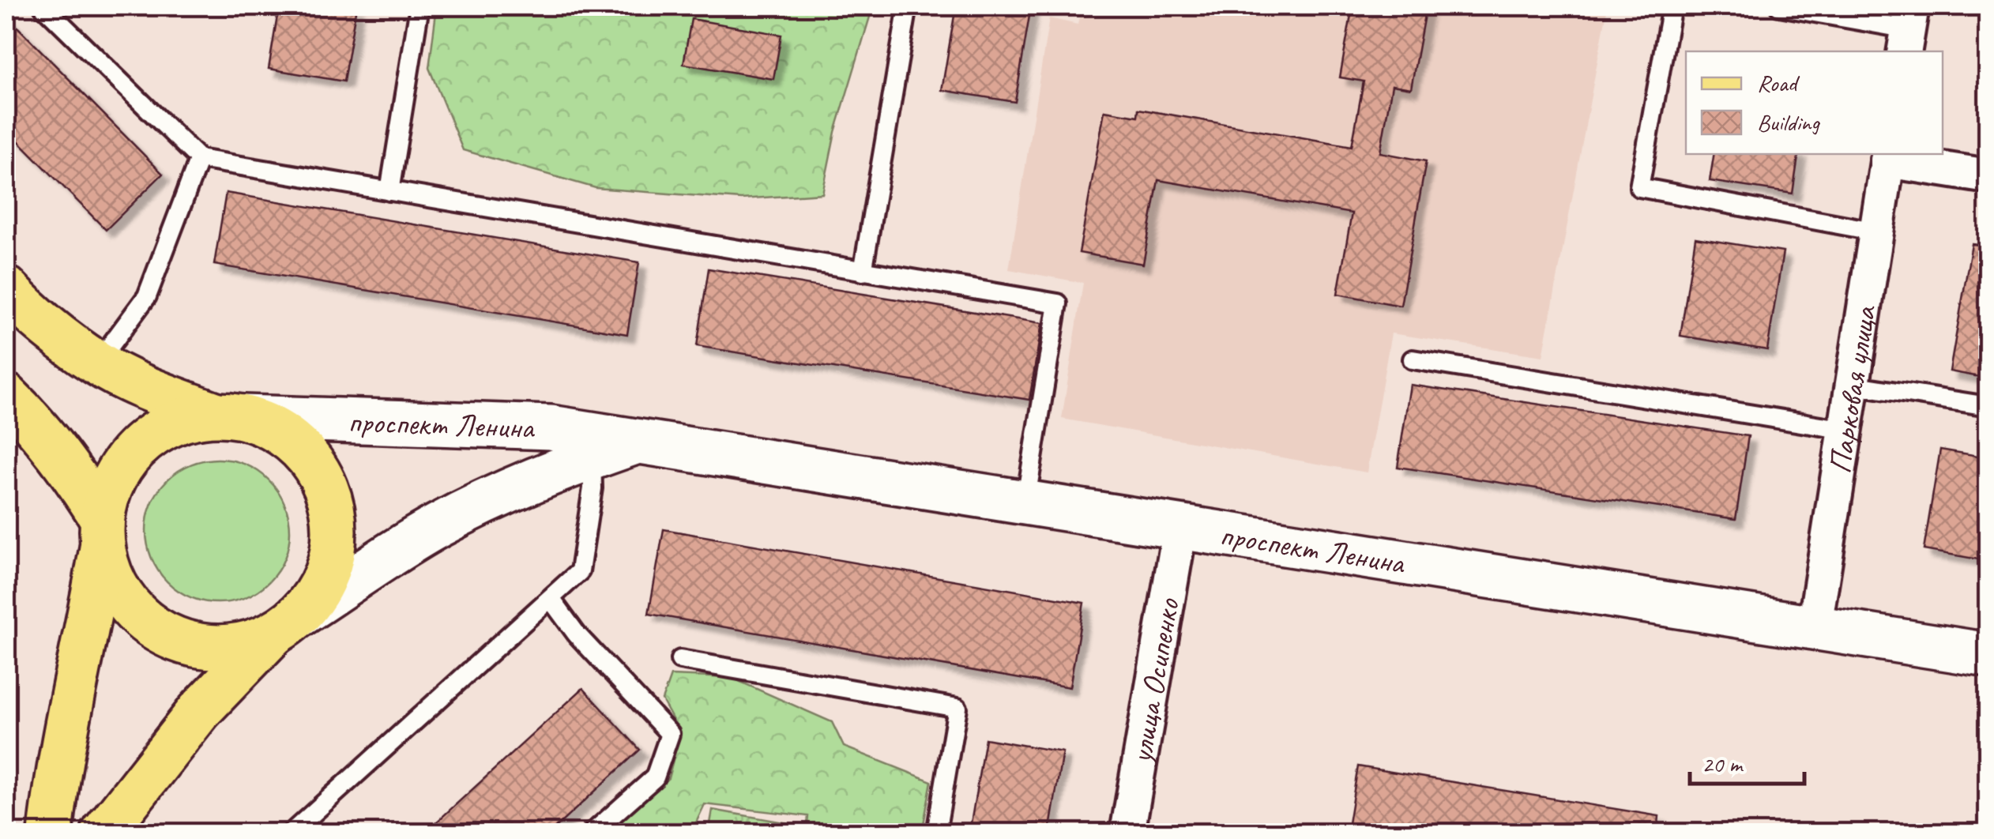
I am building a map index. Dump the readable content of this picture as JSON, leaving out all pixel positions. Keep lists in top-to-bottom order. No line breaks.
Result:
{"streets":{"main road":["проспект Ленина"],"street":["Парковая улица","улица Осипенко"]},"crossings":[["Парковая улица","проспект Ленина"],["проспект Ленина","улица Осипенко"]],"legend":["Road","Building"],"scale_bar":"20 m"}
